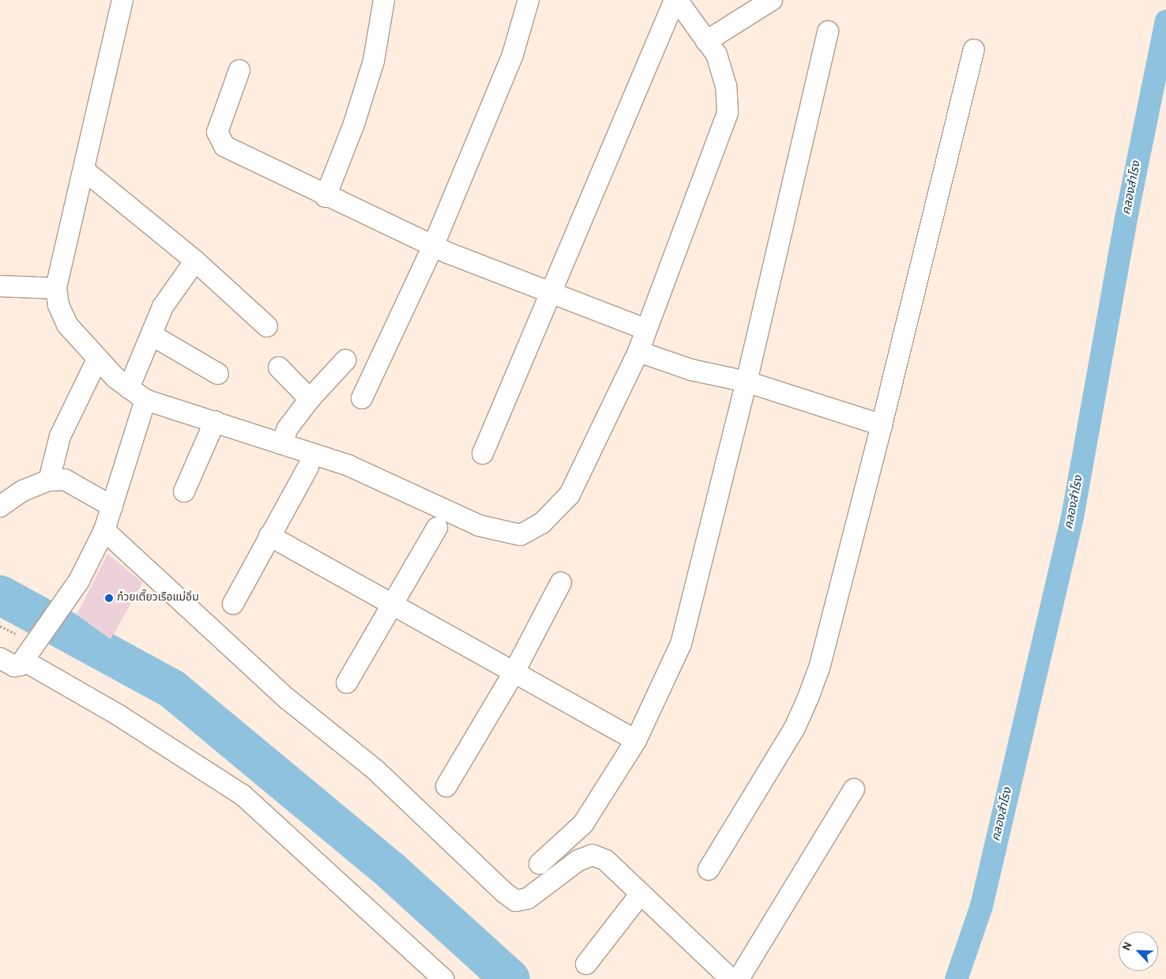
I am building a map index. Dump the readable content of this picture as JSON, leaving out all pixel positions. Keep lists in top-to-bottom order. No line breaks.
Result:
{"water":["คลองสำโรง"],"places":["ก๋วยเตี๊ยวเรือแม่อิ่ม"],"north":"top left"}
